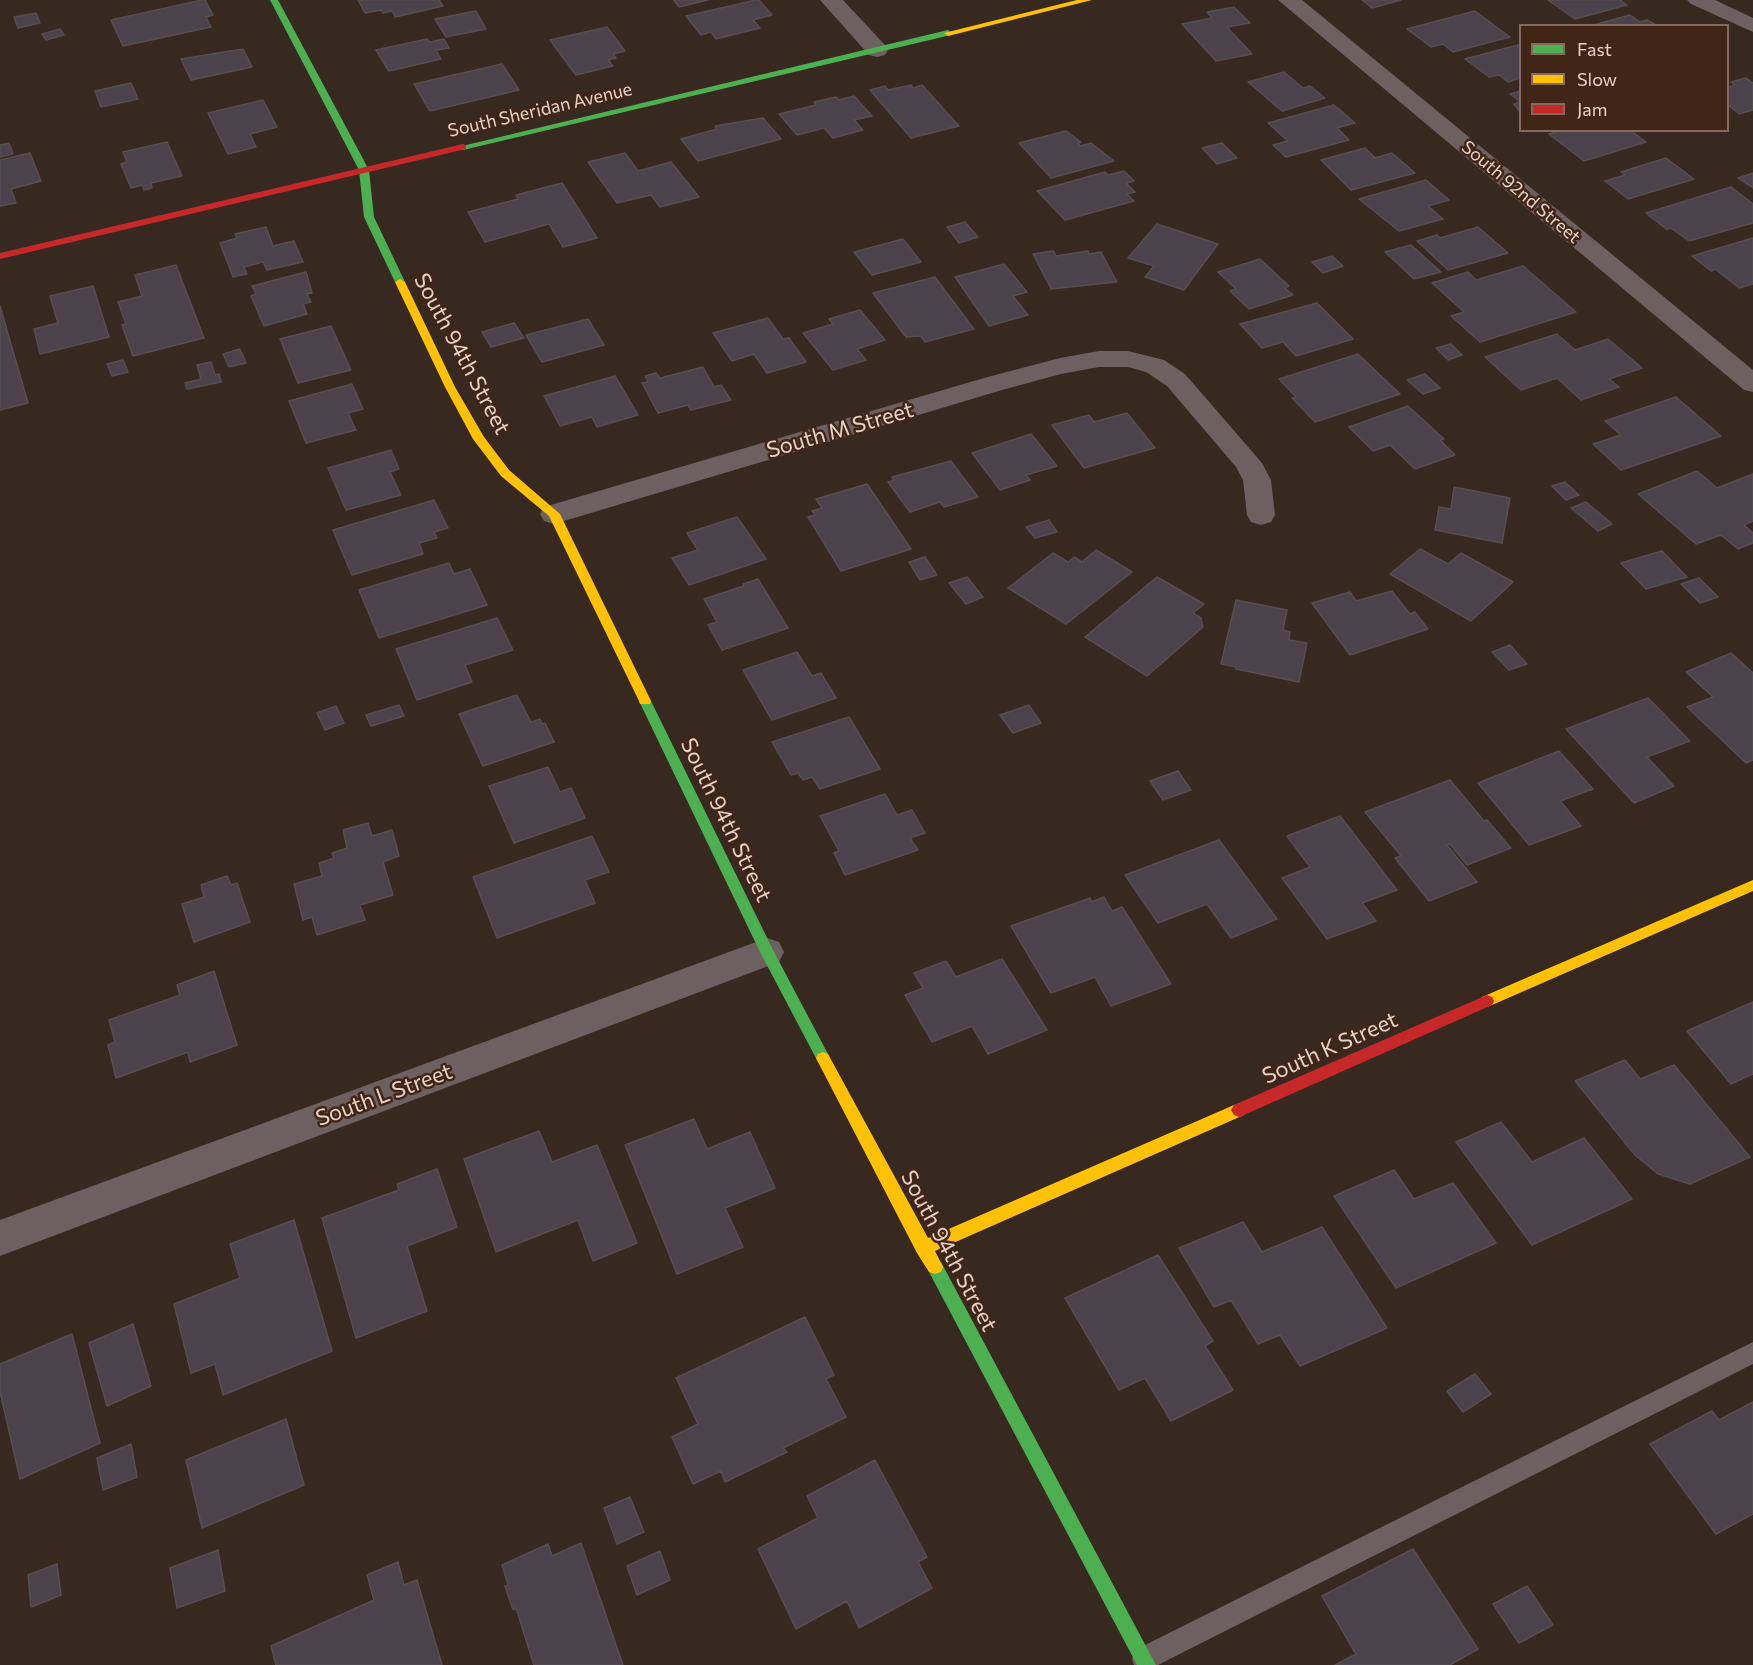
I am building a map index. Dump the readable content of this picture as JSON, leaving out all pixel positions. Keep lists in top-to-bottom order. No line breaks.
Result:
{"streets":{"street":["South Sheridan Avenue","South 92nd Street","South 94th Street","South M Street","South K Street","South L Street"]},"crossings":[["South Sheridan Avenue","South 94th Street"],["South 94th Street","South M Street"],["South 94th Street","South K Street"],["South 94th Street","South L Street"]],"legend":["Fast","Slow","Jam"]}
